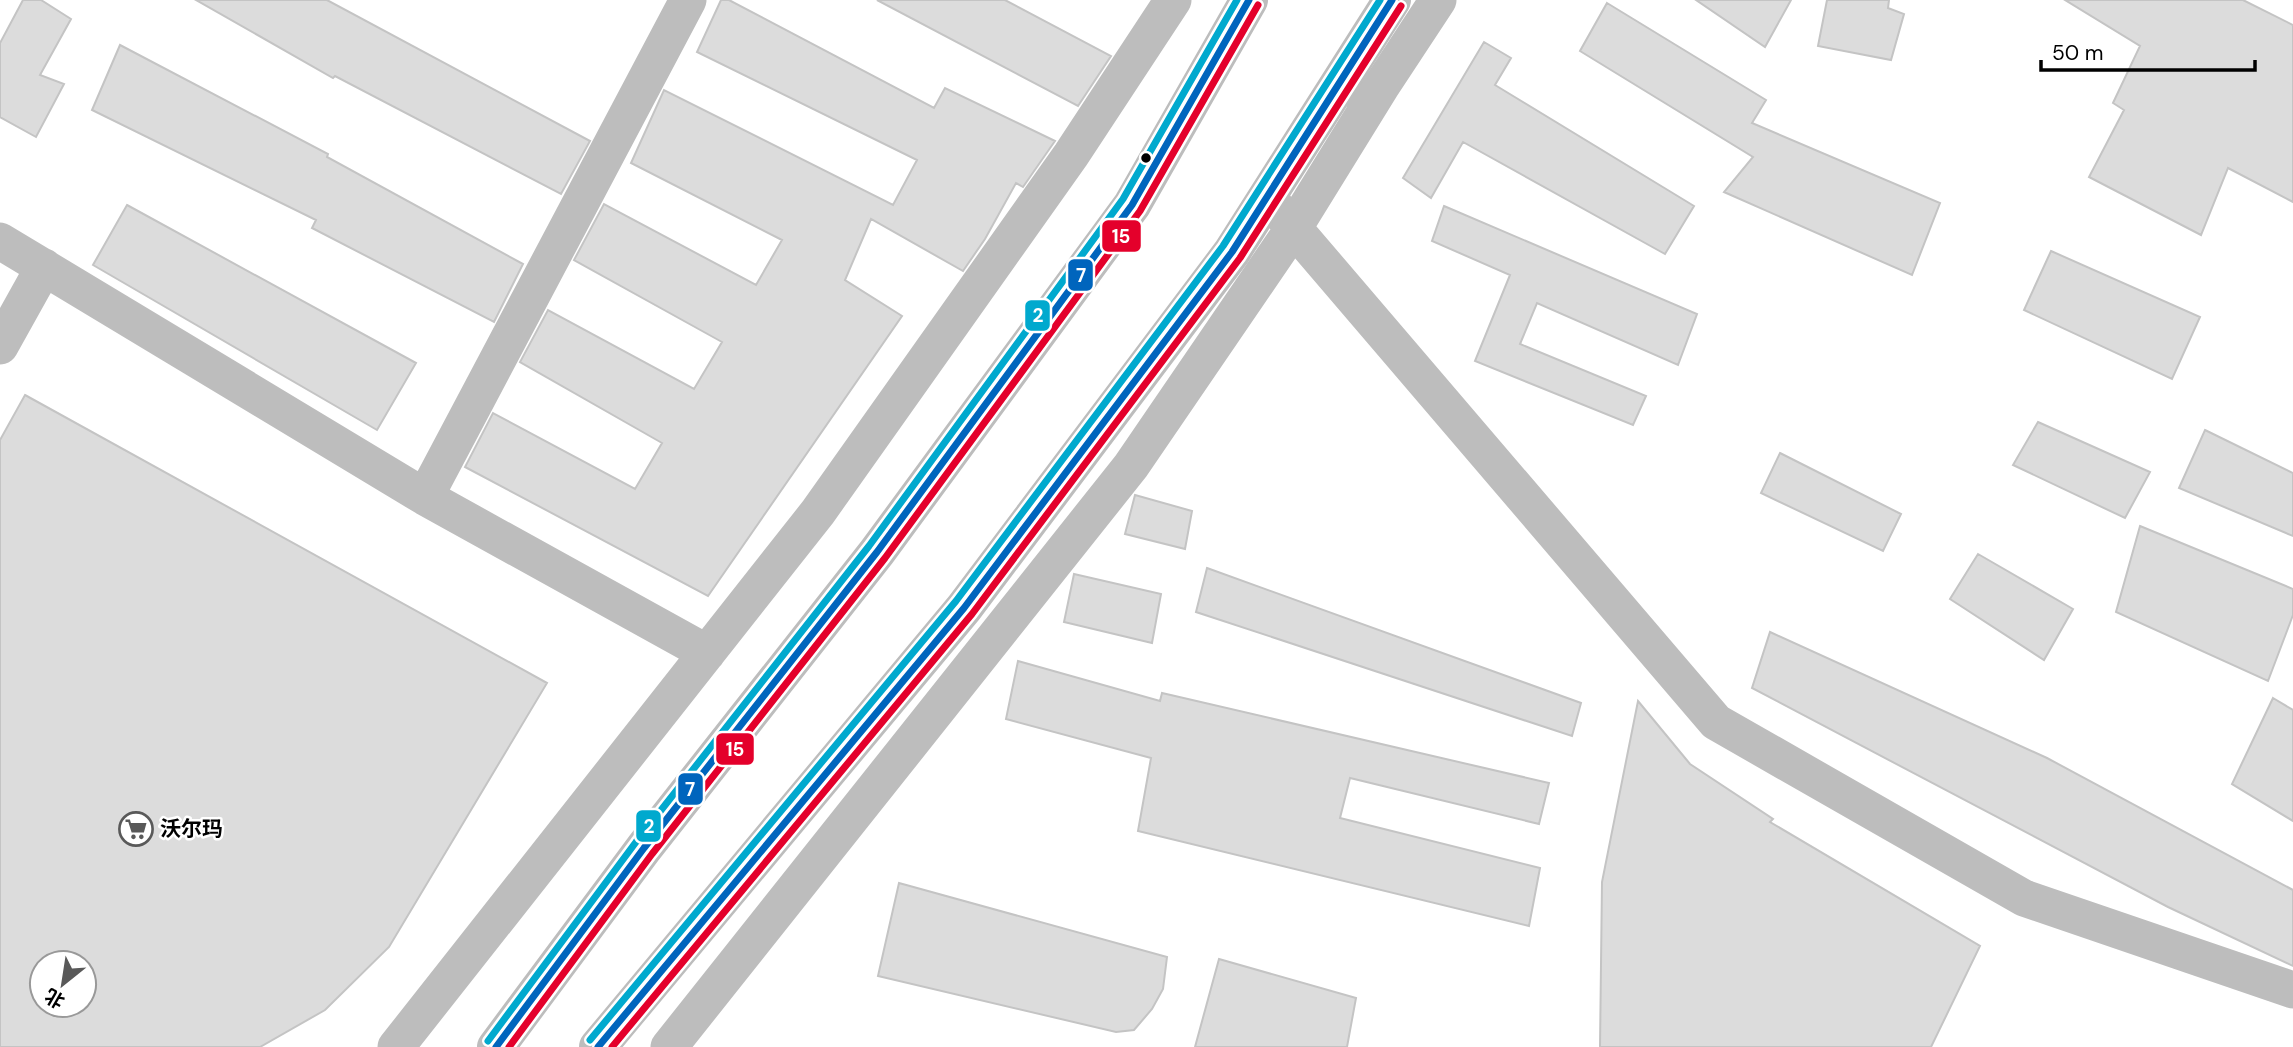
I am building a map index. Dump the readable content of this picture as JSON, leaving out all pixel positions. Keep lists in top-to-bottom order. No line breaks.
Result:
{"places":{"supermarket":["沃尔玛"]},"lines":["transit line 7","transit line 2","transit line 15"],"scale_bar":"50 m","north":"bottom left"}
